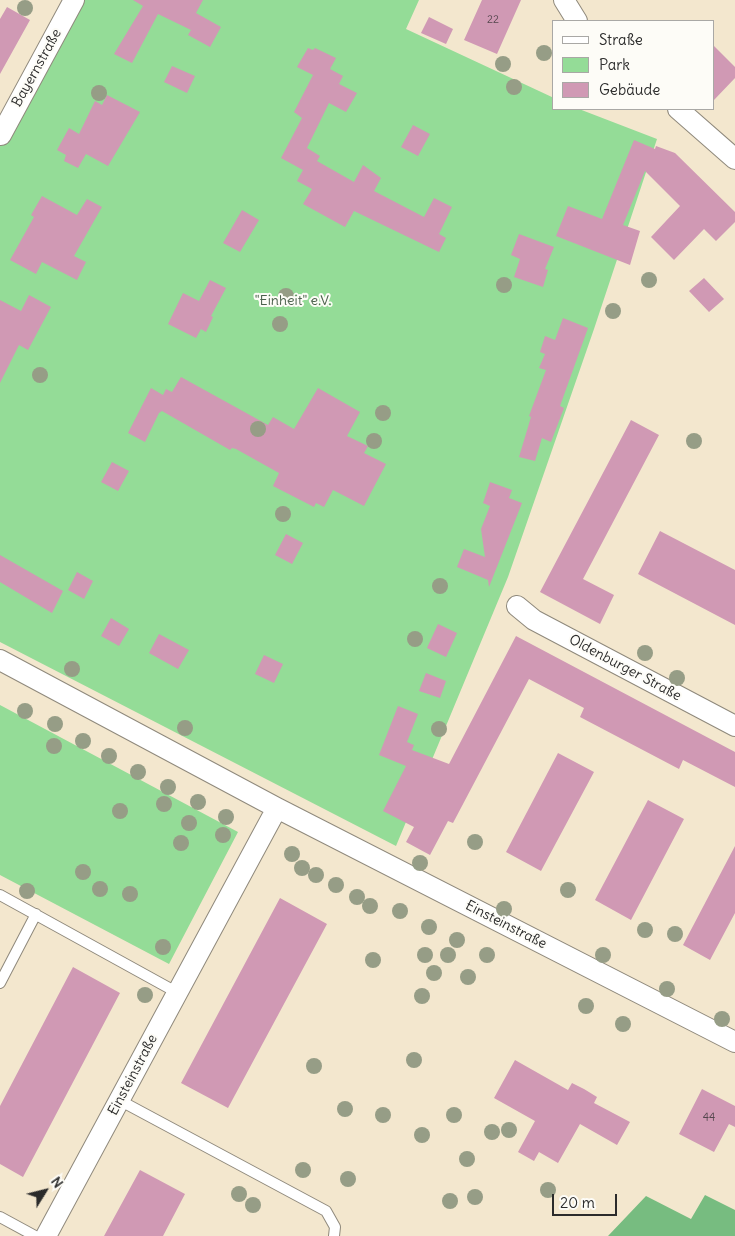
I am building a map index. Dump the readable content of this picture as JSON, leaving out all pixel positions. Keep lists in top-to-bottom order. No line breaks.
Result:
{"streets":{"street":["Bayernstraße","Oldenburger Straße","Einsteinstraße"]},"parks":["\"Einheit\" e.V."],"house_numbers":["22","44"],"legend":["Straße","Park","Gebäude"],"scale_bar":"20 m","north":"top right"}
